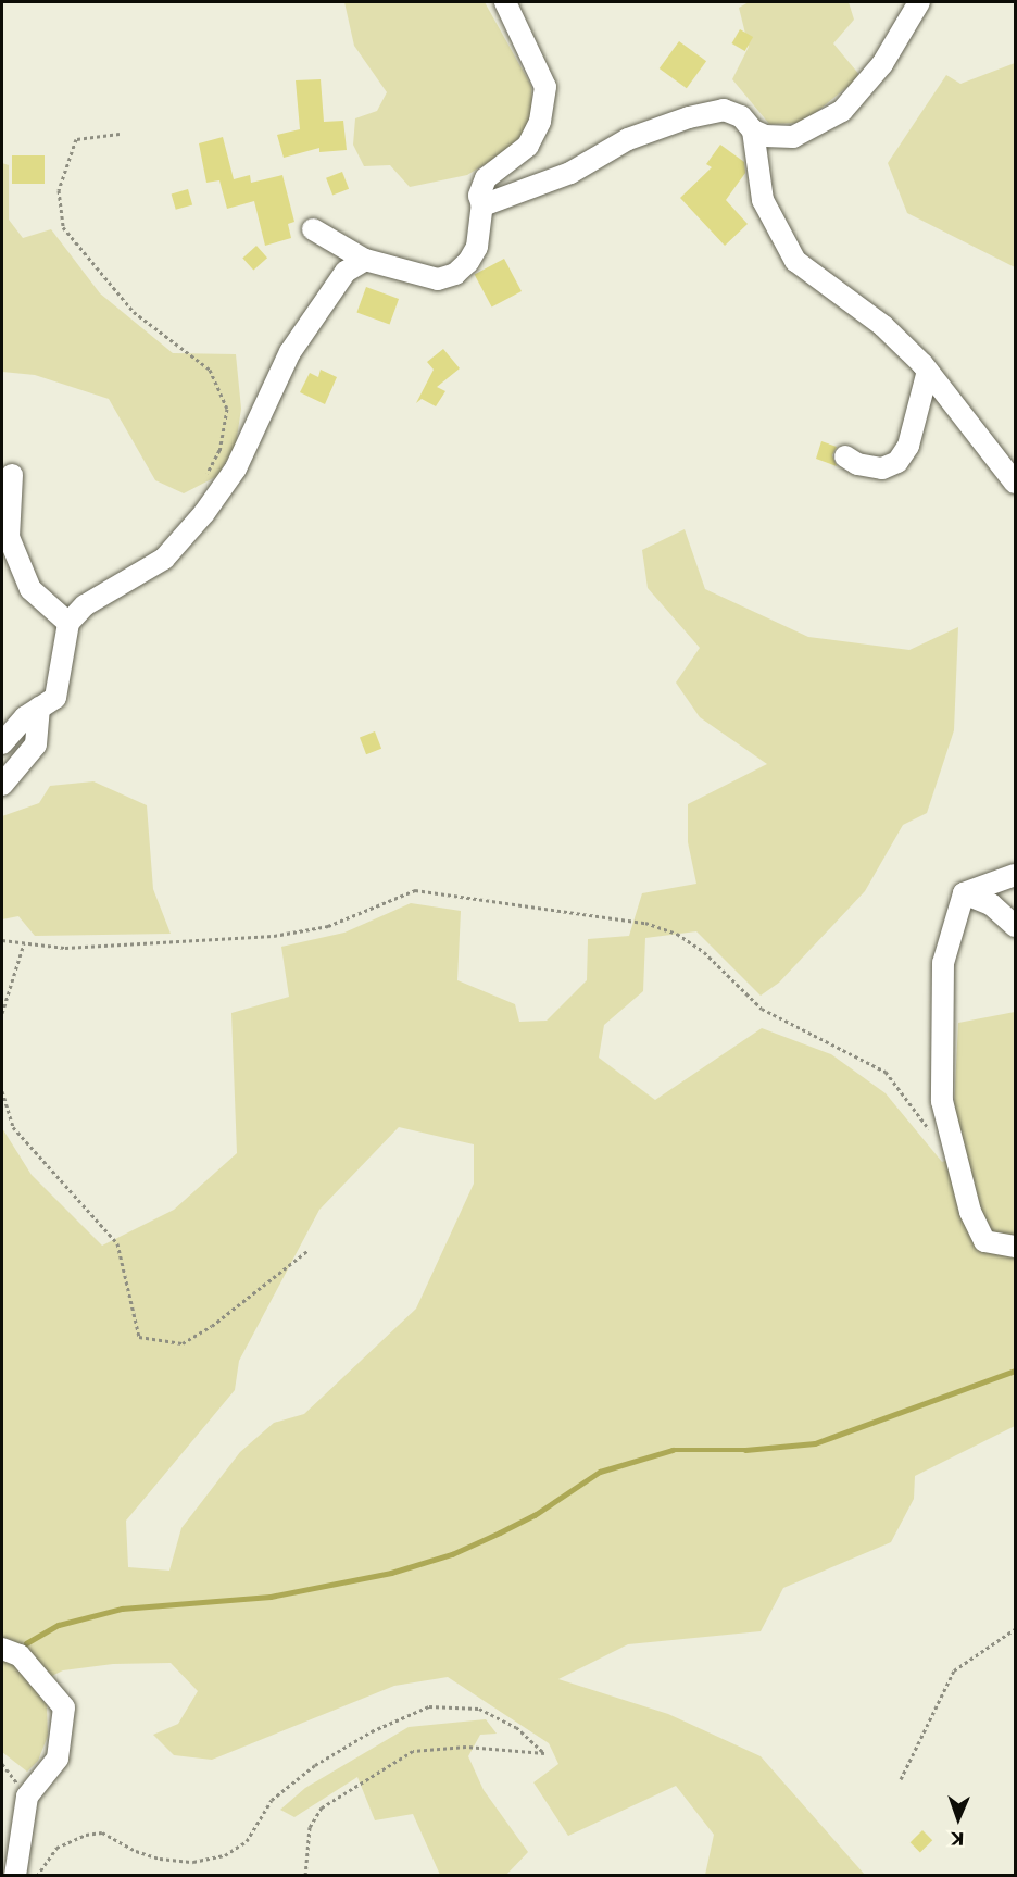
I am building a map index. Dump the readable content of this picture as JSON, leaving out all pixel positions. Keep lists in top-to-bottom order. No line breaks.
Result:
{"north":"bottom"}
